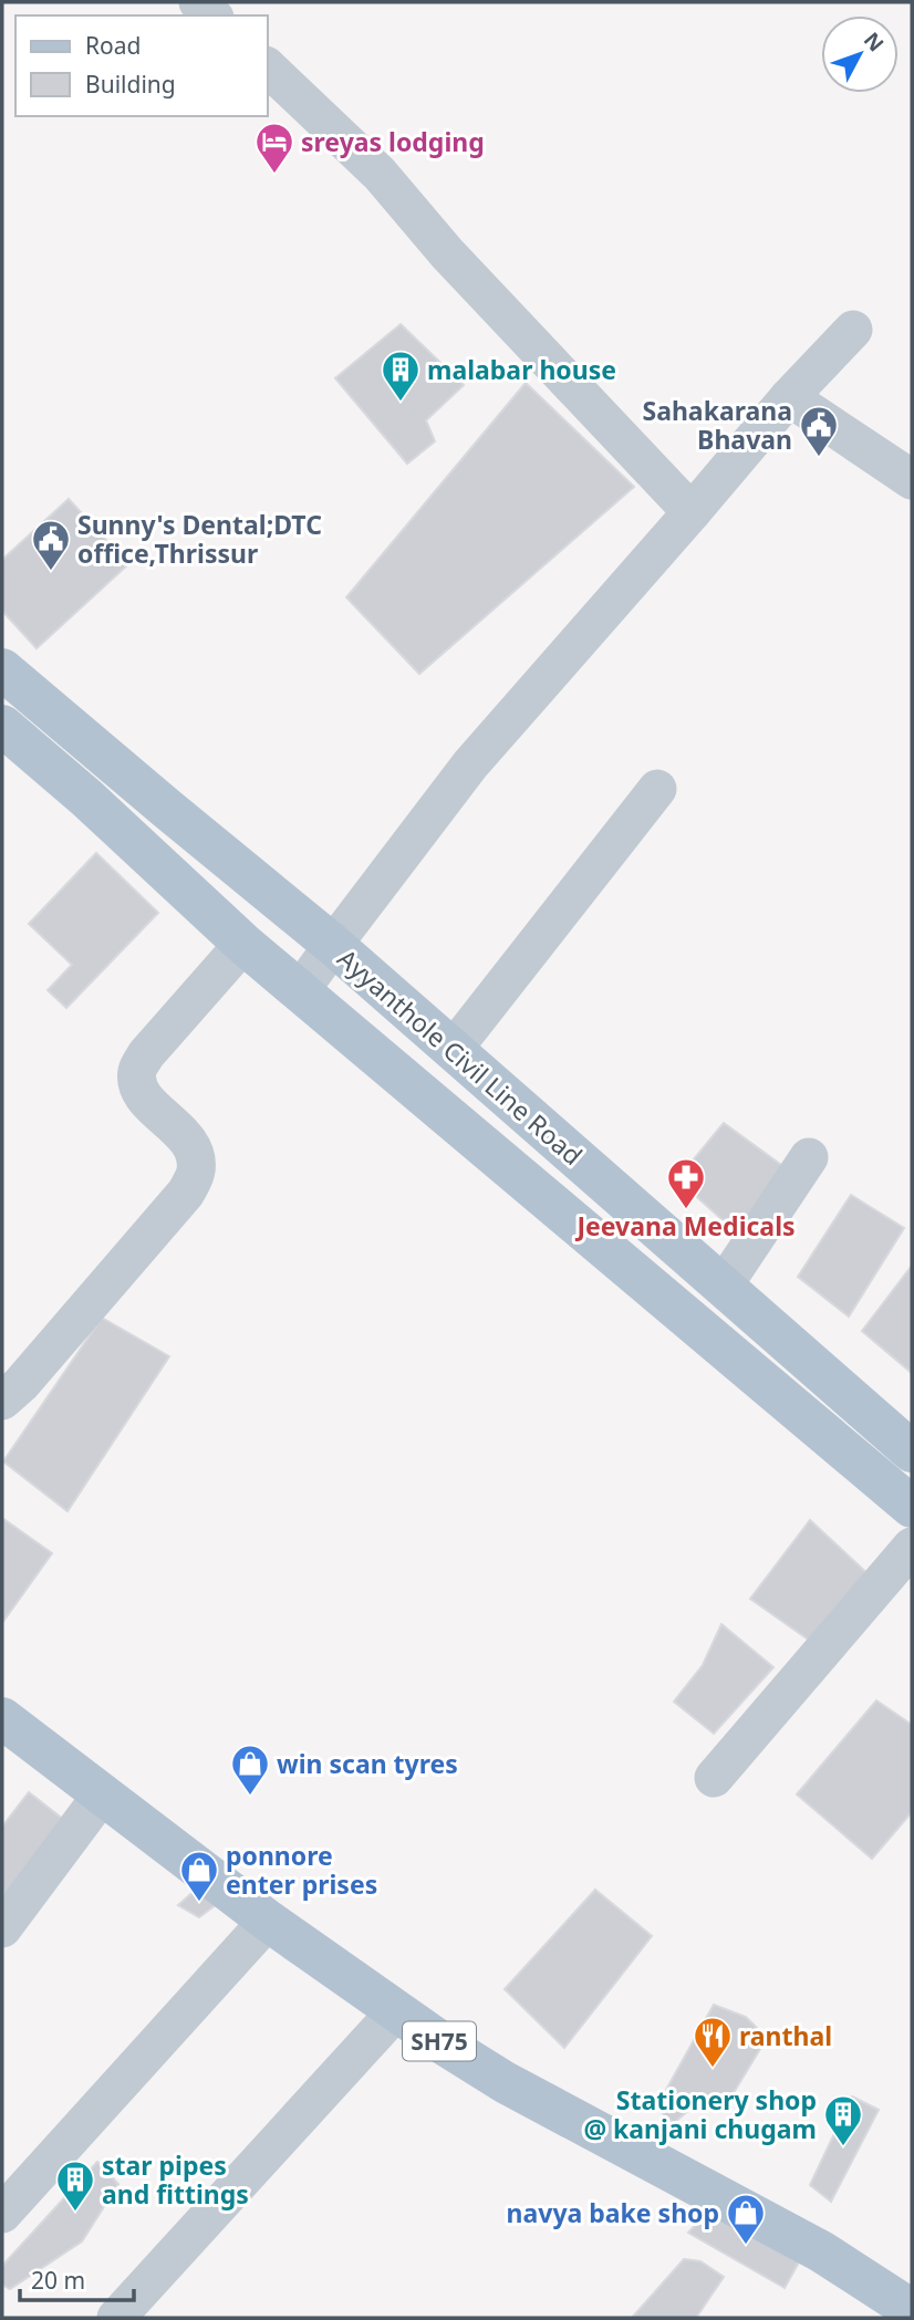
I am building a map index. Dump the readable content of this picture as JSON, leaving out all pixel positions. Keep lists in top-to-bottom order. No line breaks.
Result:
{"streets":{"main road":["Ayyanthole Civil Line Road","SH75"]},"places":{"hotel":["sreyas lodging"],"building":["malabar house","Stationery shop @ kanjani chugam","star pipes and fittings"],"public building":["Sahakarana Bhavan","Sunny's Dental;DTC office,Thrissur"],"pharmacy":["Jeevana Medicals"],"shop":["win scan tyres","ponnore enter prises","navya bake shop"],"restaurant":["ranthal"]},"legend":["Road","Building"],"scale_bar":"20 m","north":"top right"}
